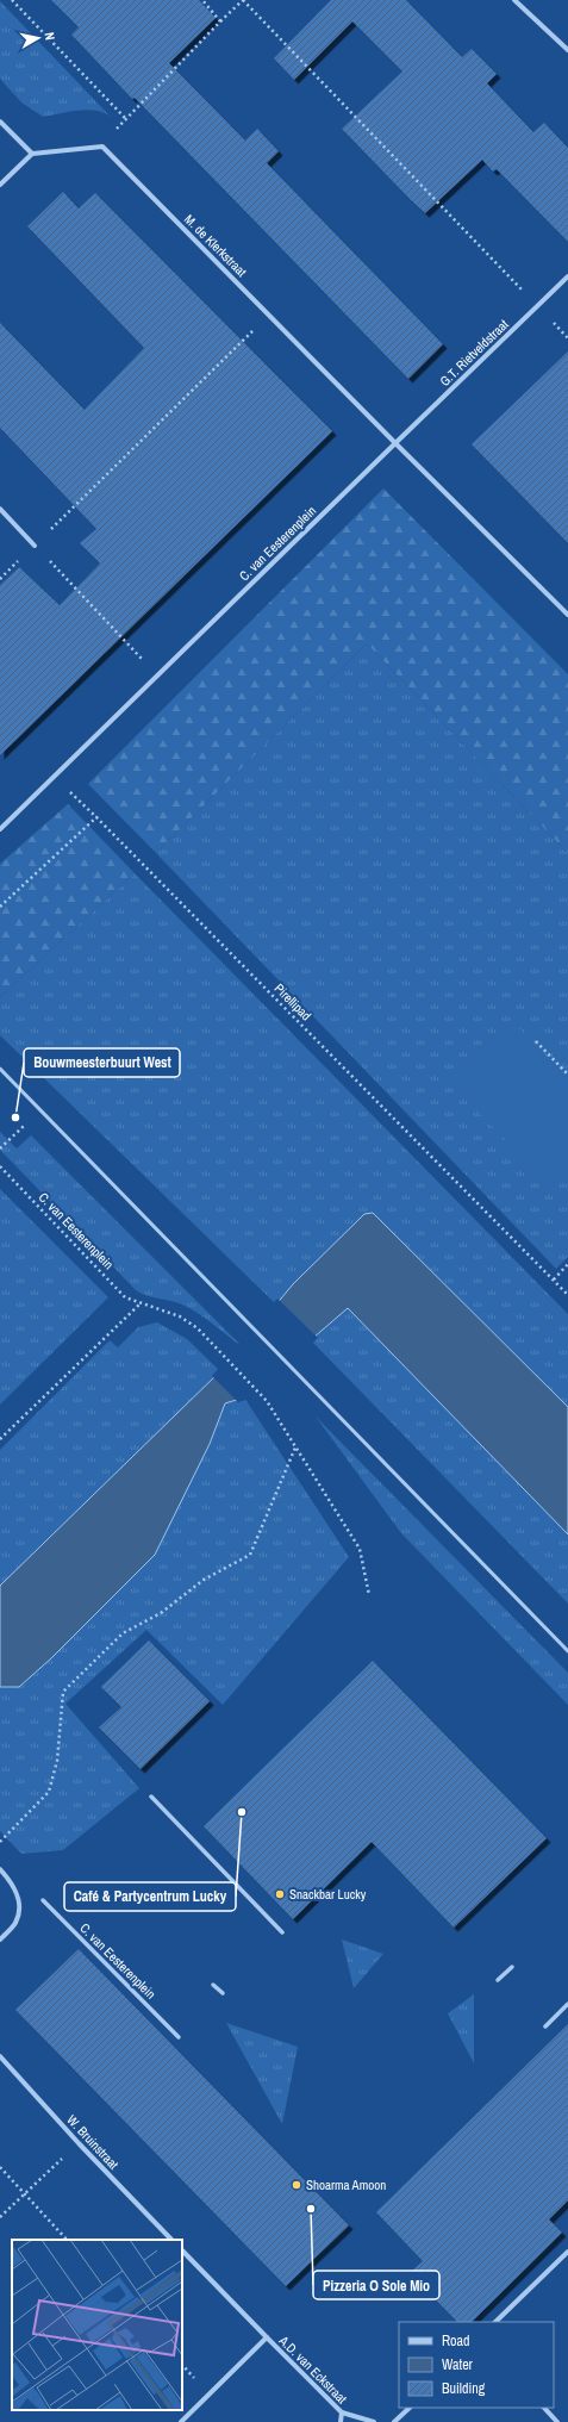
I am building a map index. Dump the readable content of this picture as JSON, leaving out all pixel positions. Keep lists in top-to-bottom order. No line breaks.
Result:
{"streets":{"street":["M. de Klerkstraat","G.T. Rietveldstraat","C. van Eesterenplein","W. Bruinstraat","A.D. van Eckstraat"],"path":["Pirellipad"]},"crossings":[["M. de Klerkstraat","G.T. Rietveldstraat"],["M. de Klerkstraat","C. van Eesterenplein"],["G.T. Rietveldstraat","C. van Eesterenplein"],["C. van Eesterenplein","Pirellipad"]],"places":["Bouwmeesterbuurt West","Café & Partycentrum Lucky","Snackbar Lucky","Shoarma Amoon","Pizzeria O Sole Mio"],"legend":["Road","Water","Building"],"north":"right"}
